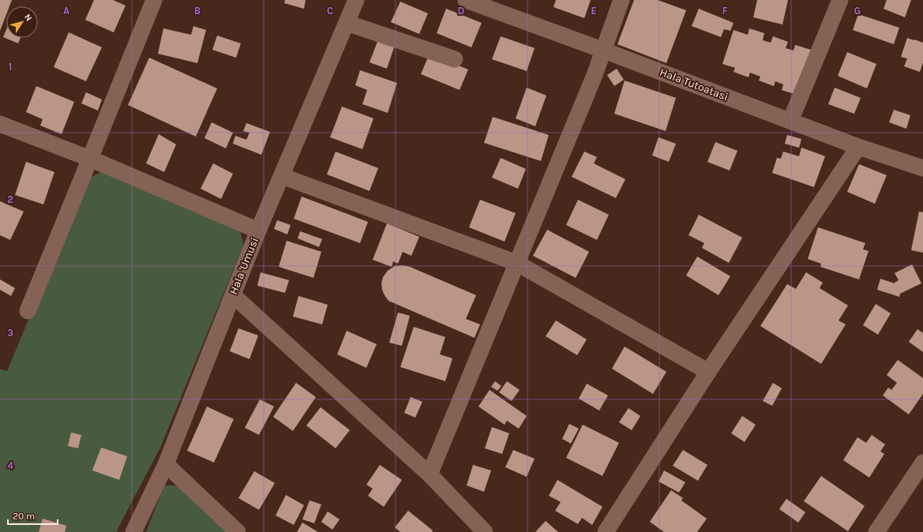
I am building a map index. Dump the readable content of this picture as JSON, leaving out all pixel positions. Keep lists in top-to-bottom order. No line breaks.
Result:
{"streets":{"street":["Hala Tutoatasi","Hala 'Umusi"]},"scale_bar":"20 m","north":"top right","grid":{"columns":["A","B","C","D","E","F","G"],"rows":["1","2","3","4"]}}
